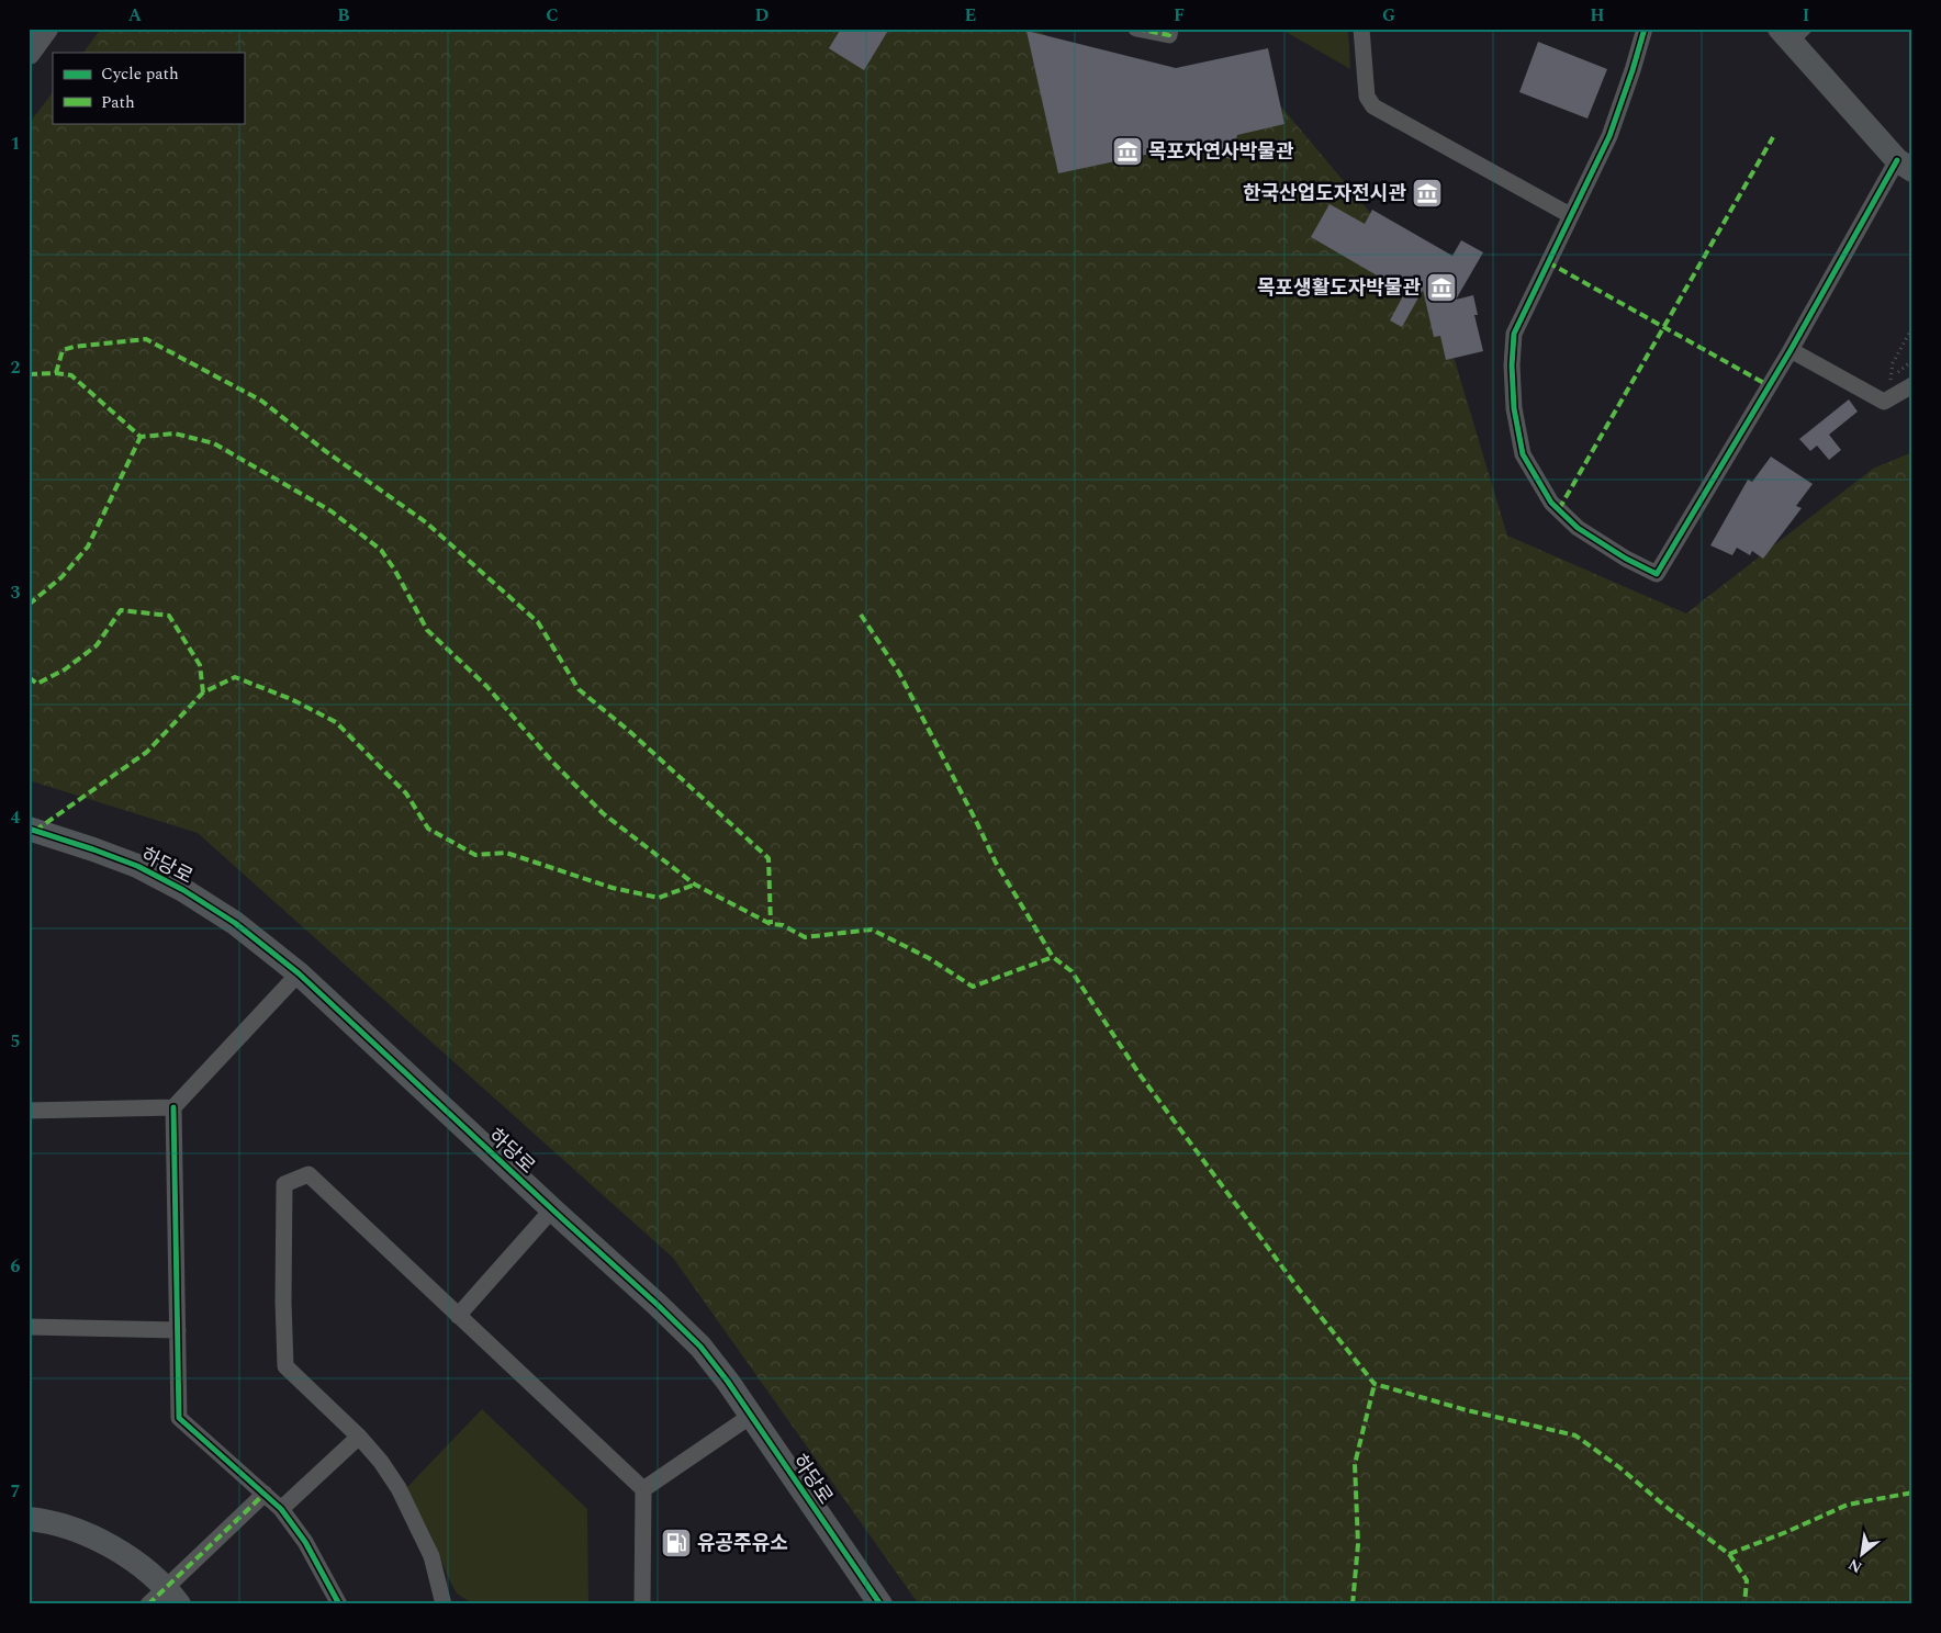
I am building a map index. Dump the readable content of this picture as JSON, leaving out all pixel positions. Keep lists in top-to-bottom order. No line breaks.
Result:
{"streets":{"street":["하당로"]},"places":{"museum":["목포자연사박물관","한국산업도자전시관","목포생활도자박물관"],"fuel station":["유공주유소"]},"legend":["Cycle path","Path"],"north":"bottom left","grid":{"columns":["A","B","C","D","E","F","G","H","I"],"rows":["1","2","3","4","5","6","7"]}}
